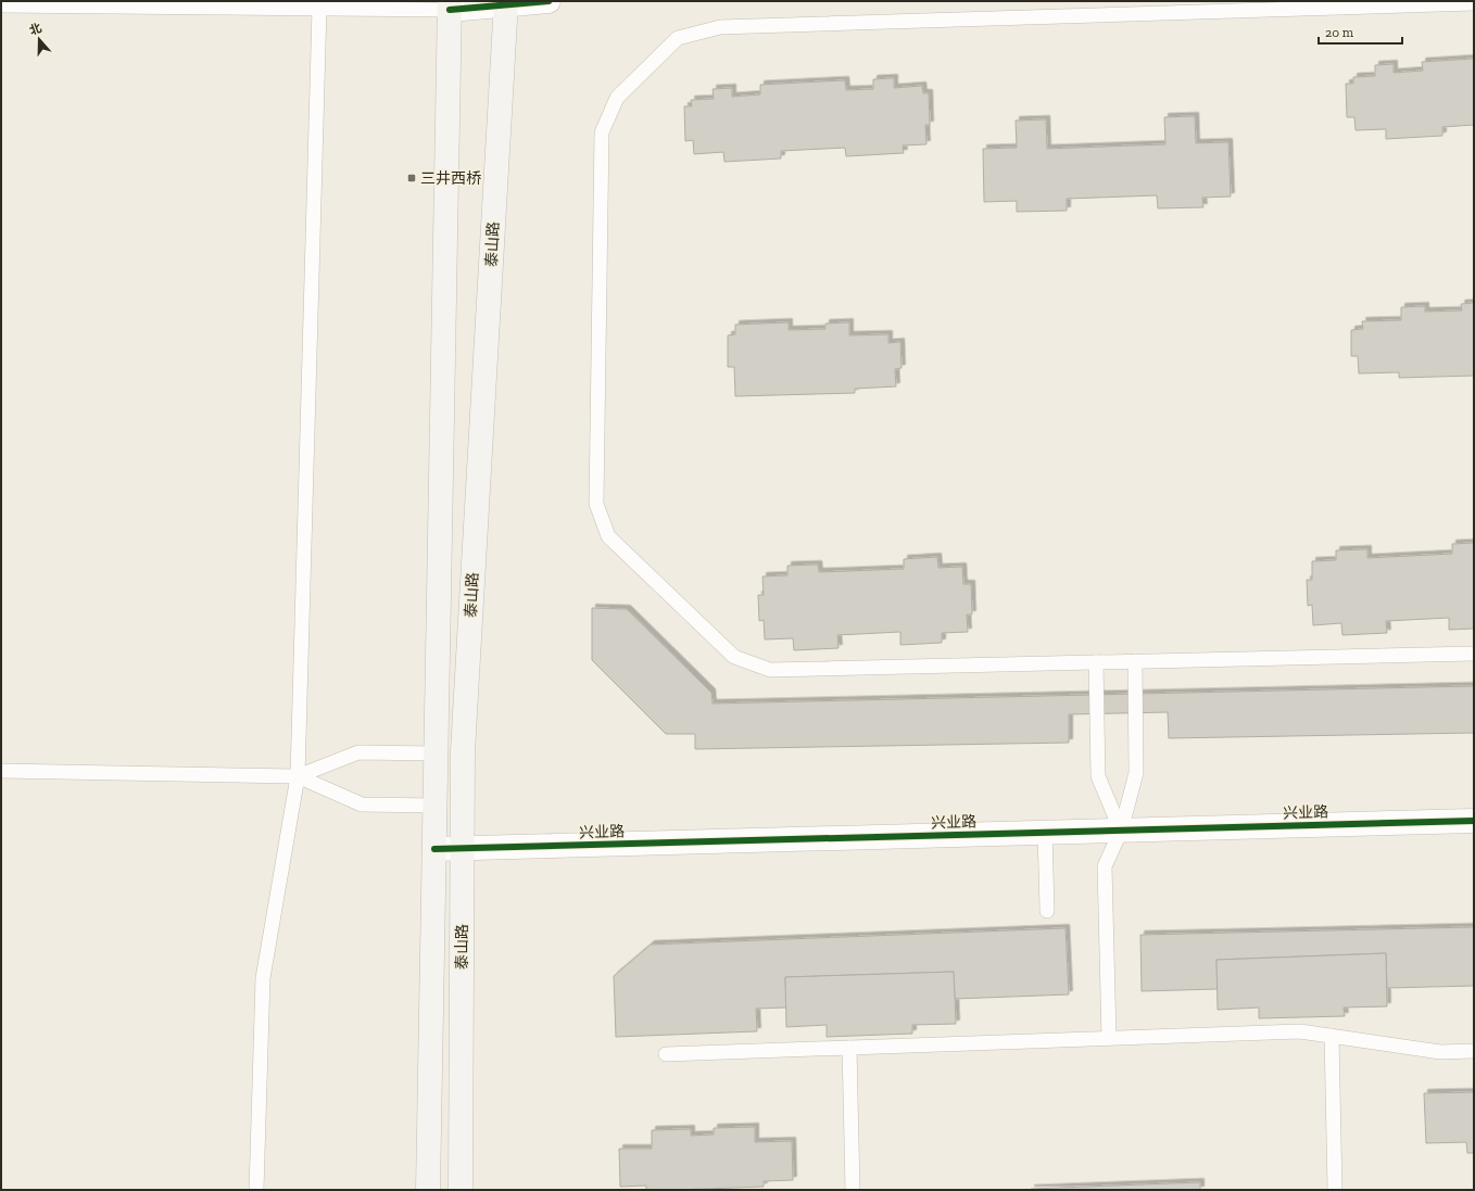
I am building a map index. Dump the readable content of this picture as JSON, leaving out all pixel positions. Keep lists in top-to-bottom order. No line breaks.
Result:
{"streets":{"main road":["泰山路"],"street":["兴业路"]},"crossings":[["泰山路","兴业路"]],"places":{"transit":["三井西桥"]},"scale_bar":"20 m","north":"top"}
